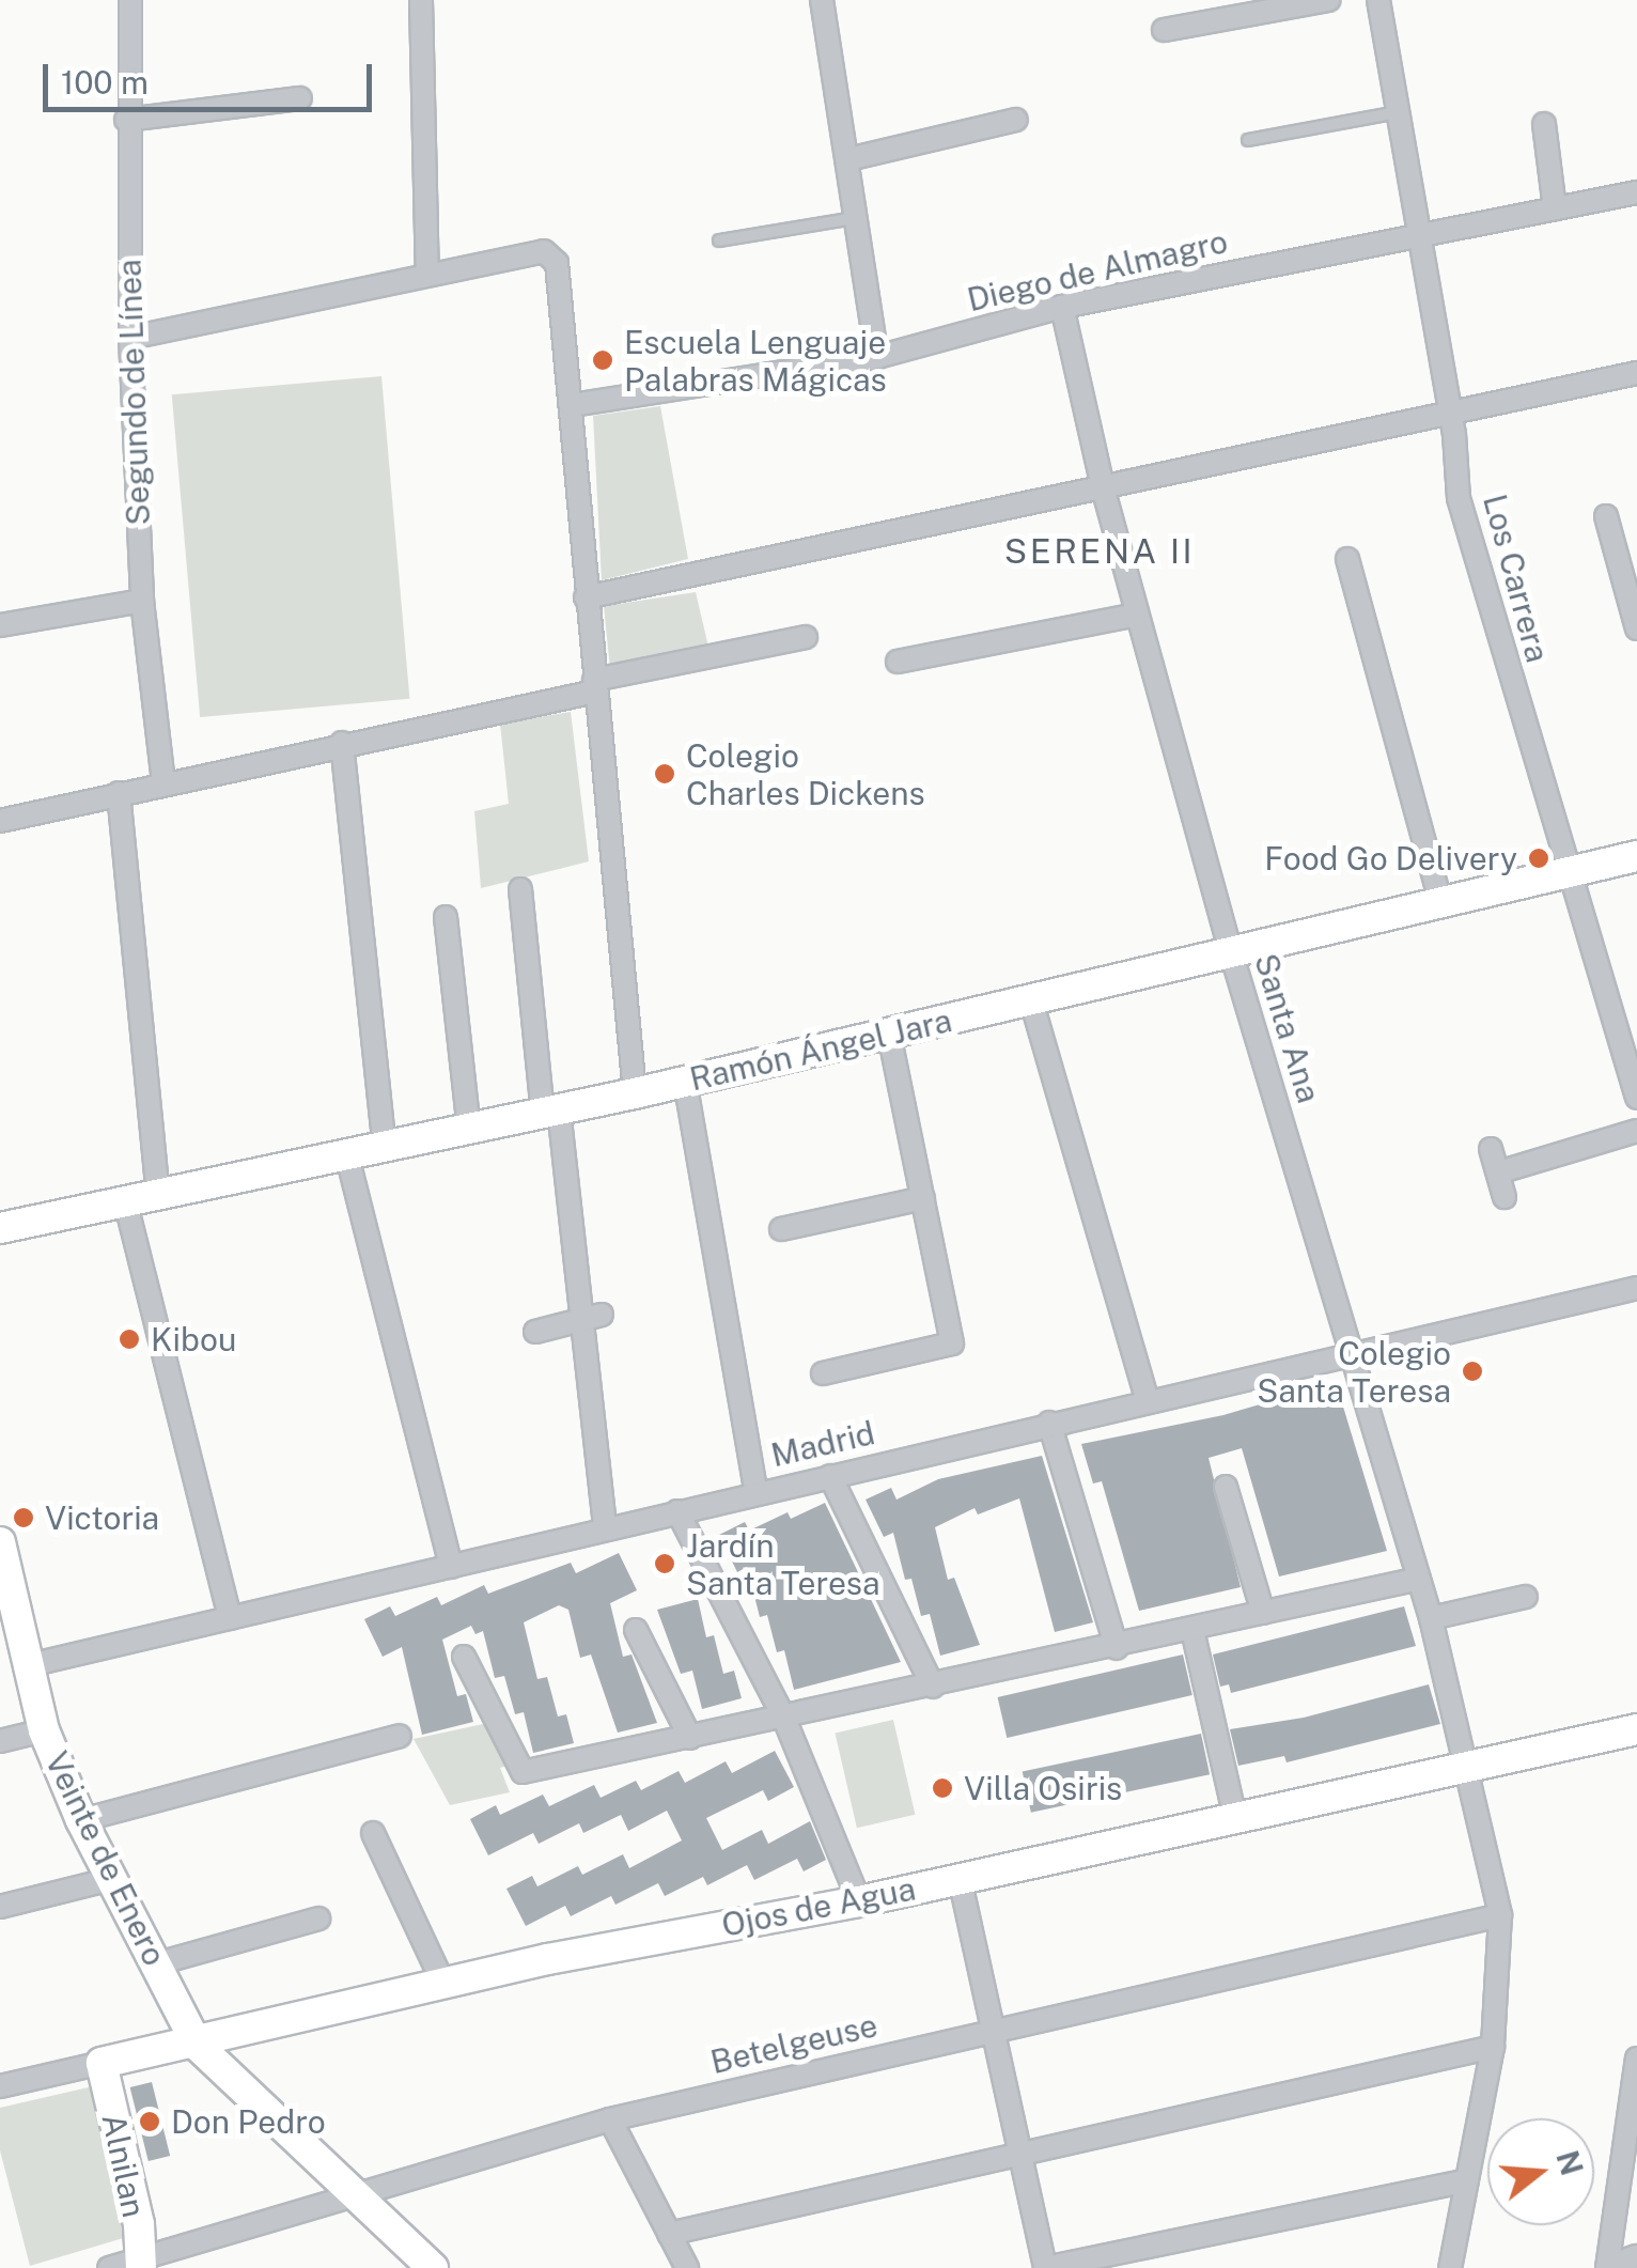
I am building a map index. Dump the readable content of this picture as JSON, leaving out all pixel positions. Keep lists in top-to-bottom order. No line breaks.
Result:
{"streets":{"main road":["Ramón Ángel Jara","Veinte de Enero","Ojos de Agua","Alnilan"],"street":["Diego de Almagro","Segundo de Línea","Los Carrera","Santa Ana","Madrid","Betelgeuse"]},"crossings":[["Diego de Almagro","Los Carrera"],["Diego de Almagro","Santa Ana"],["Los Carrera","Ramón Ángel Jara"],["Santa Ana","Ramón Ángel Jara"],["Santa Ana","Madrid"],["Santa Ana","Ojos de Agua"],["Santa Ana","Betelgeuse"],["Madrid","Veinte de Enero"],["Veinte de Enero","Ojos de Agua"],["Ojos de Agua","Alnilan"],["Betelgeuse","Alnilan"]],"districts":["SERENA II"],"places":["Escuela Lenguaje Palabras Mágicas","Colegio Charles Dickens","Food Go Delivery","Kibou","Colegio Santa Teresa","Victoria","Jardín Santa Teresa","Villa Osiris","Don Pedro"],"scale_bar":"100 m","north":"right"}
